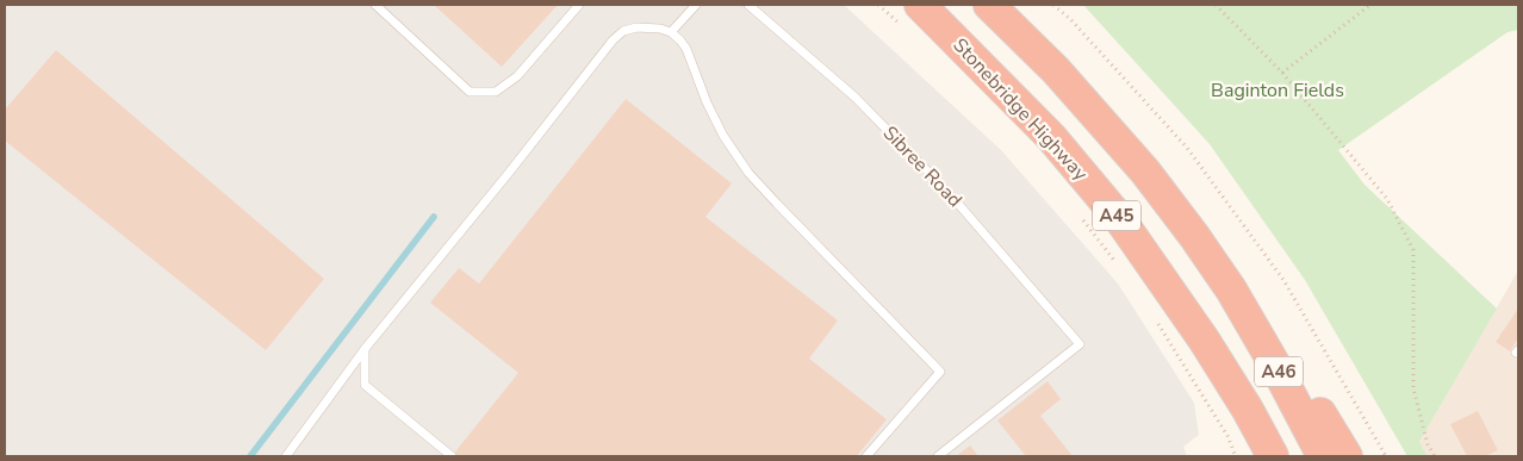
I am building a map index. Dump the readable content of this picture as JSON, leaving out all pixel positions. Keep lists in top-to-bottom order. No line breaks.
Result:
{"streets":{"highway":["Stonebridge Highway","A45","A46"],"lane":["Sibree Road"]},"crossings":[["A45","A46"]],"parks":["Baginton Fields"]}
